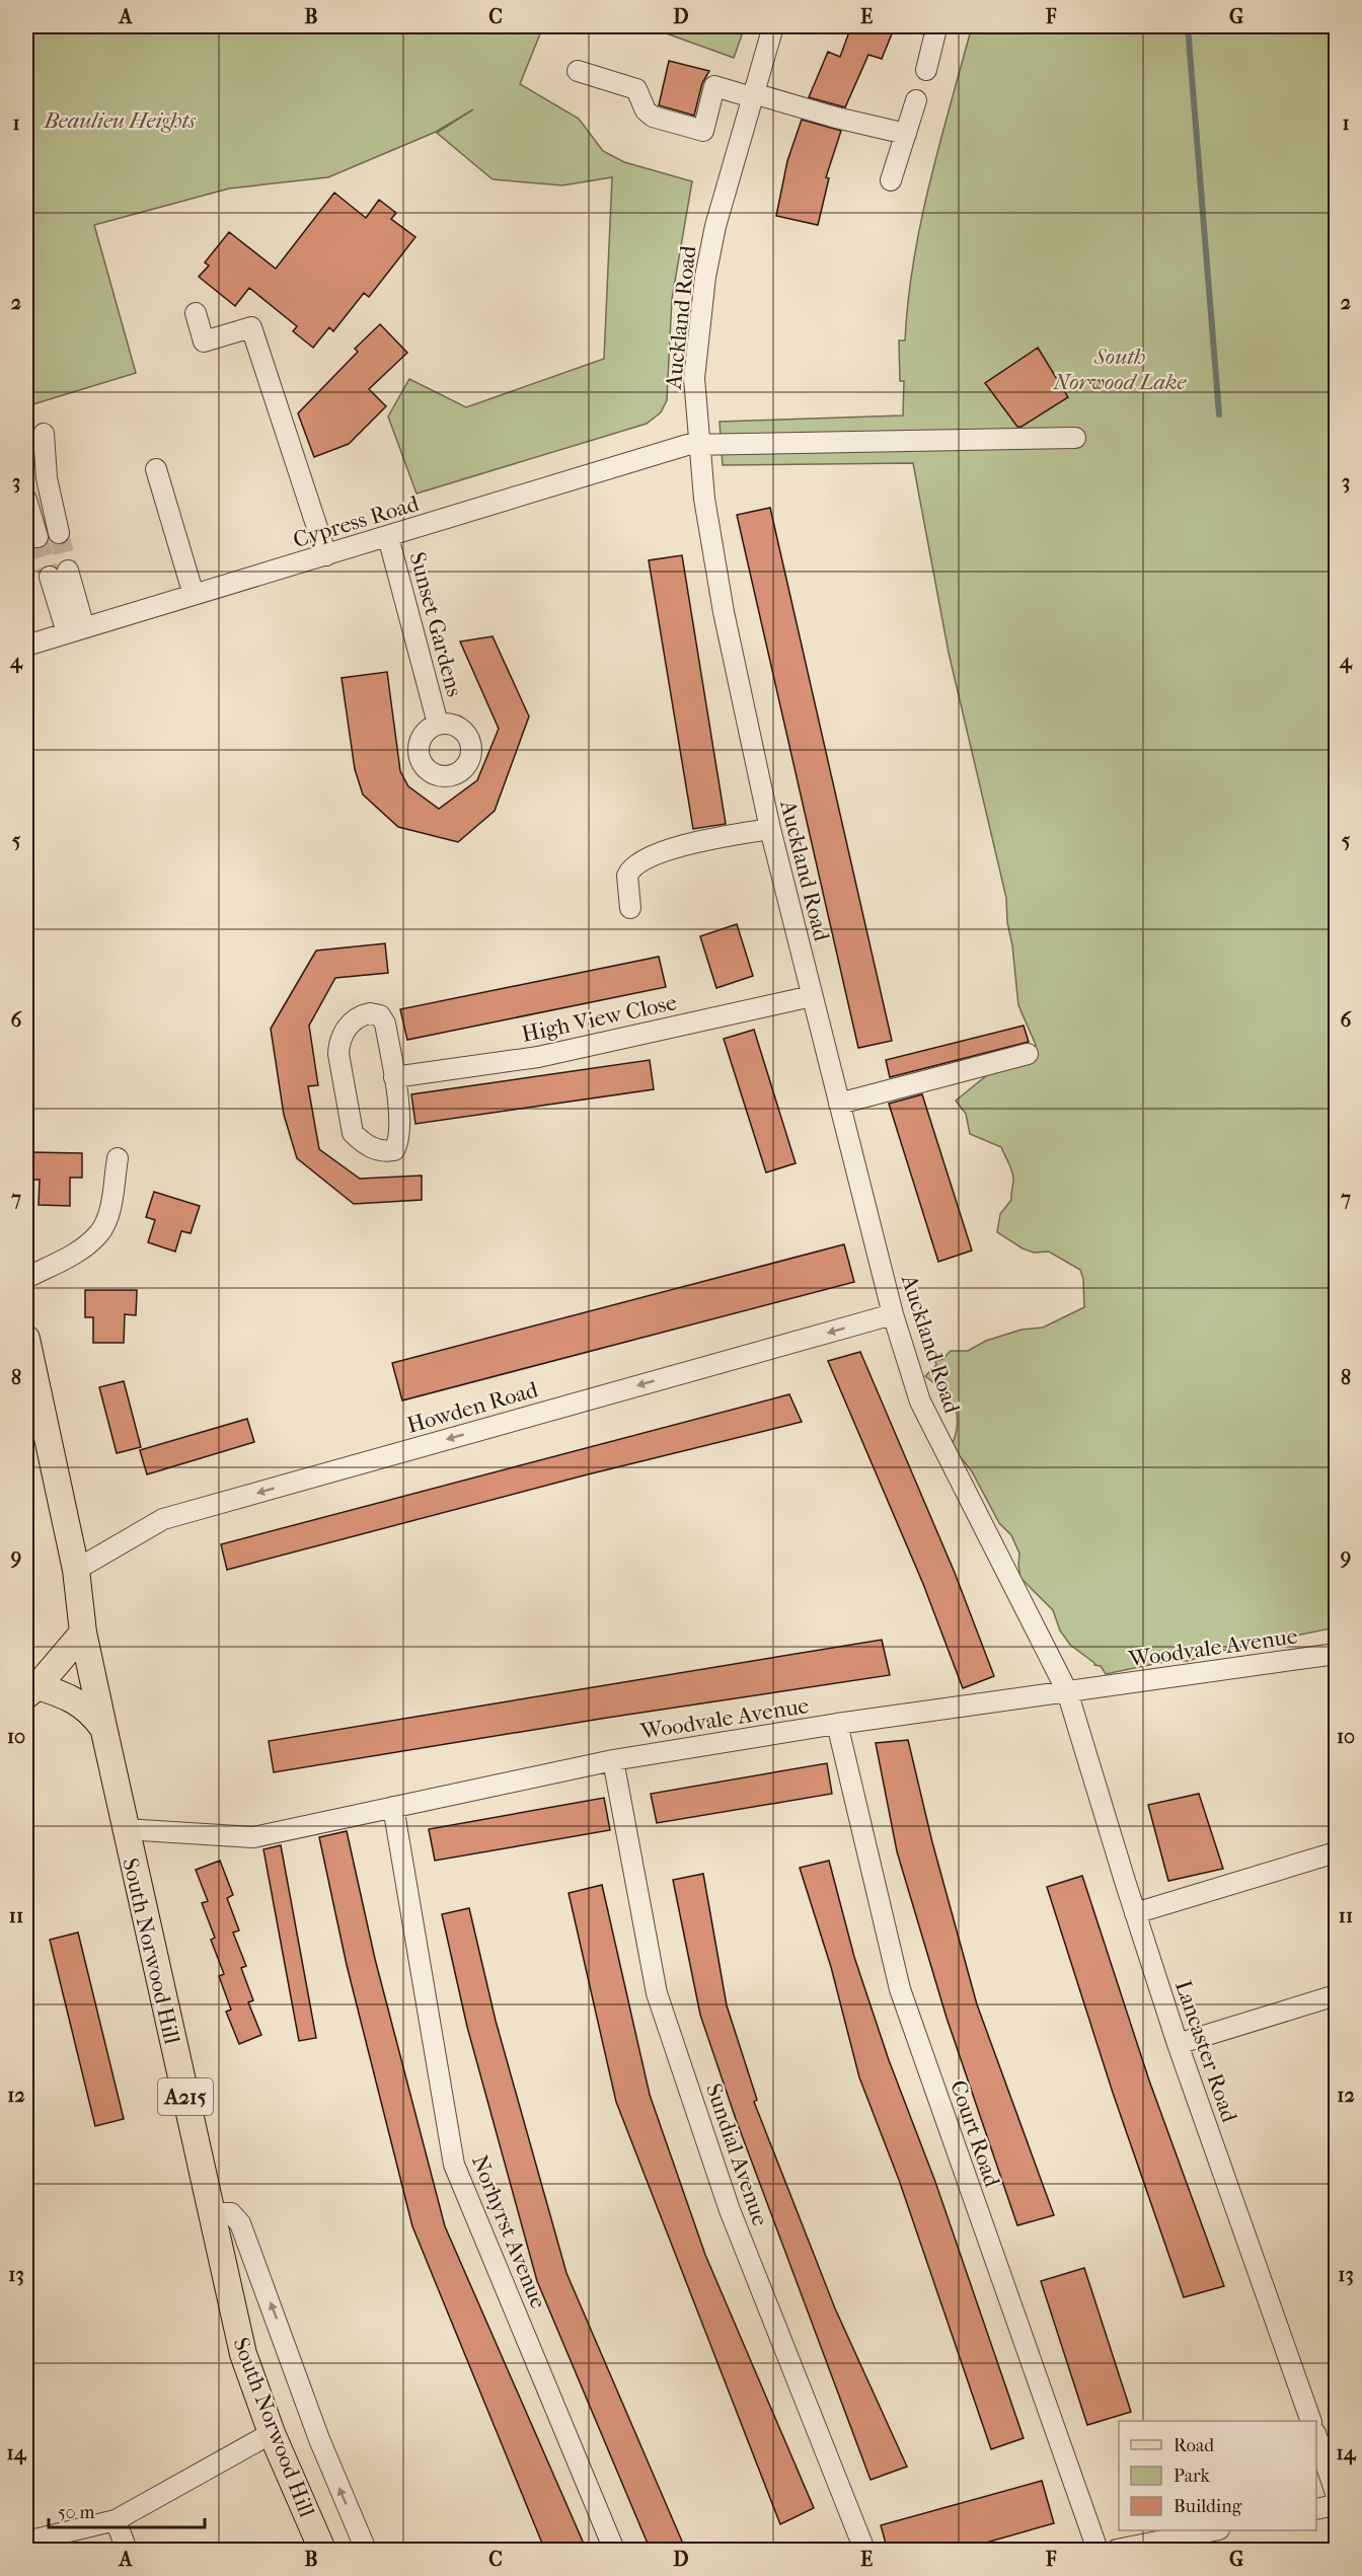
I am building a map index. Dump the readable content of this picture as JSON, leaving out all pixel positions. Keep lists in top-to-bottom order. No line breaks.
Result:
{"streets":{"main road":["South Norwood Hill","A215"],"street":["Auckland Road","Cypress Road","Sunset Gardens","High View Close","Howden Road","Woodvale Avenue","Lancaster Road","Court Road","Sundial Avenue","Norhyrst Avenue"]},"crossings":[["Auckland Road","Cypress Road"],["Auckland Road","High View Close"],["Auckland Road","Howden Road"],["Auckland Road","Woodvale Avenue"],["Auckland Road","Lancaster Road"],["Cypress Road","Sunset Gardens"],["Howden Road","South Norwood Hill"],["Woodvale Avenue","South Norwood Hill"],["Woodvale Avenue","Lancaster Road"],["Woodvale Avenue","Court Road"],["Woodvale Avenue","Sundial Avenue"],["Woodvale Avenue","Norhyrst Avenue"]],"one_way":["Howden Road"],"parks":["Beaulieu Heights","South Norwood Lake"],"legend":["Road","Park","Building"],"scale_bar":"50 m","grid":{"columns":["A","B","C","D","E","F","G"],"rows":["1","2","3","4","5","6","7","8","9","10","11","12","13","14"]}}
